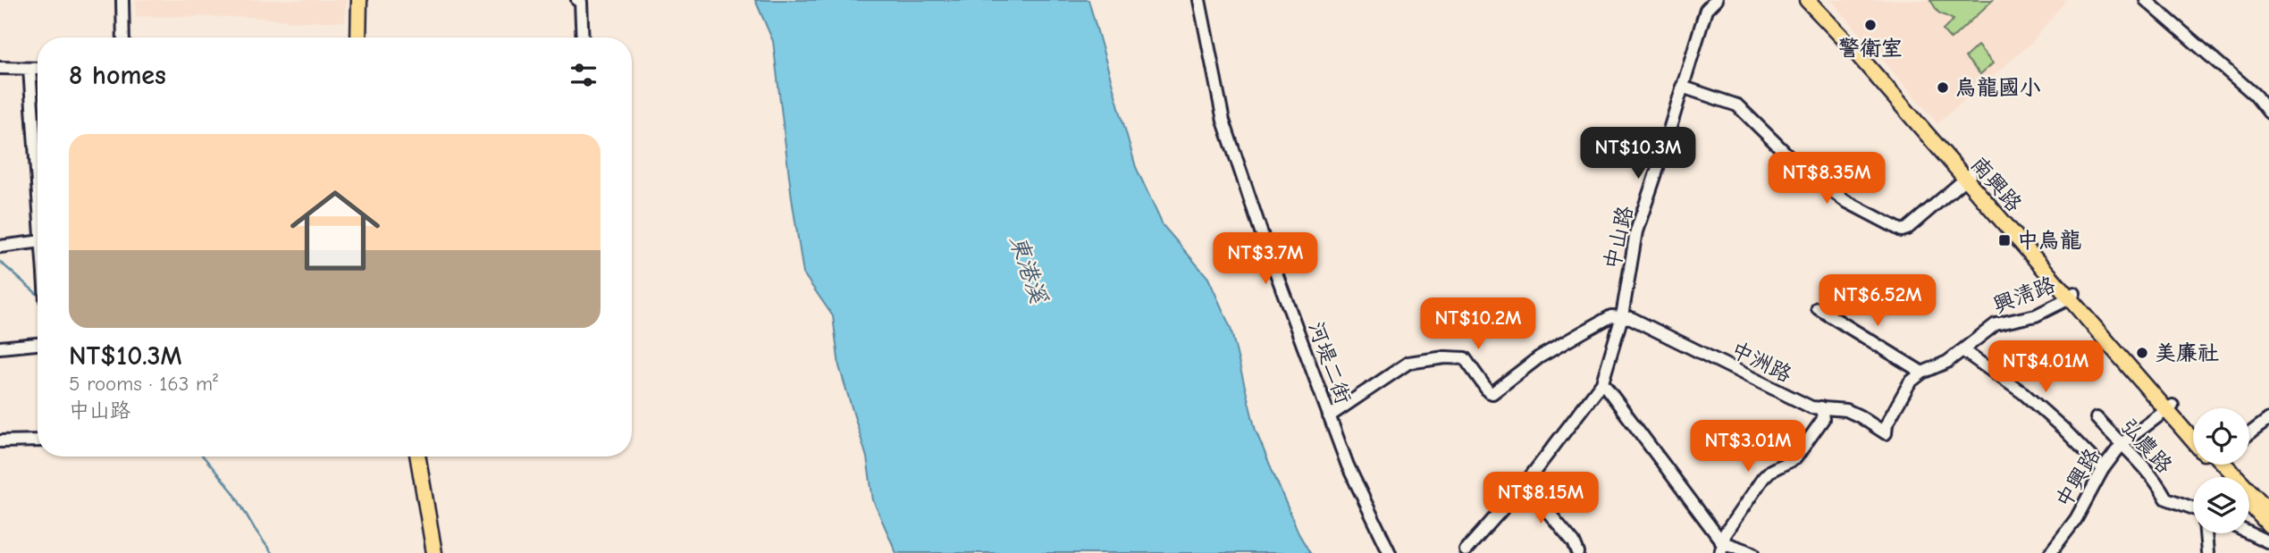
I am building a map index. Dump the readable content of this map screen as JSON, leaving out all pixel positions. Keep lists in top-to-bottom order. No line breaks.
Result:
{"streets":{"main road":["南興路"],"street":["中山路","興清路","中洲路","河堤二街","弘農路","中興路"]},"crossings":[["南興路","興清路"],["南興路","中興路"],["中山路","中洲路"],["興清路","中洲路"],["弘農路","中興路"]],"water":["東港溪"],"places":{"other":["警衛室","烏龍國小","美廉社"],"transit":["中烏龍"]},"page":{"heading":"8 homes","list":[{"name":"NT$10.3M","note":"5 rooms · 163 m² · 中山路"}],"price":["NT$10.3M","NT$8.35M","NT$3.7M","NT$6.52M","NT$10.2M","NT$4.01M","NT$3.01M","NT$8.15M"]}}
